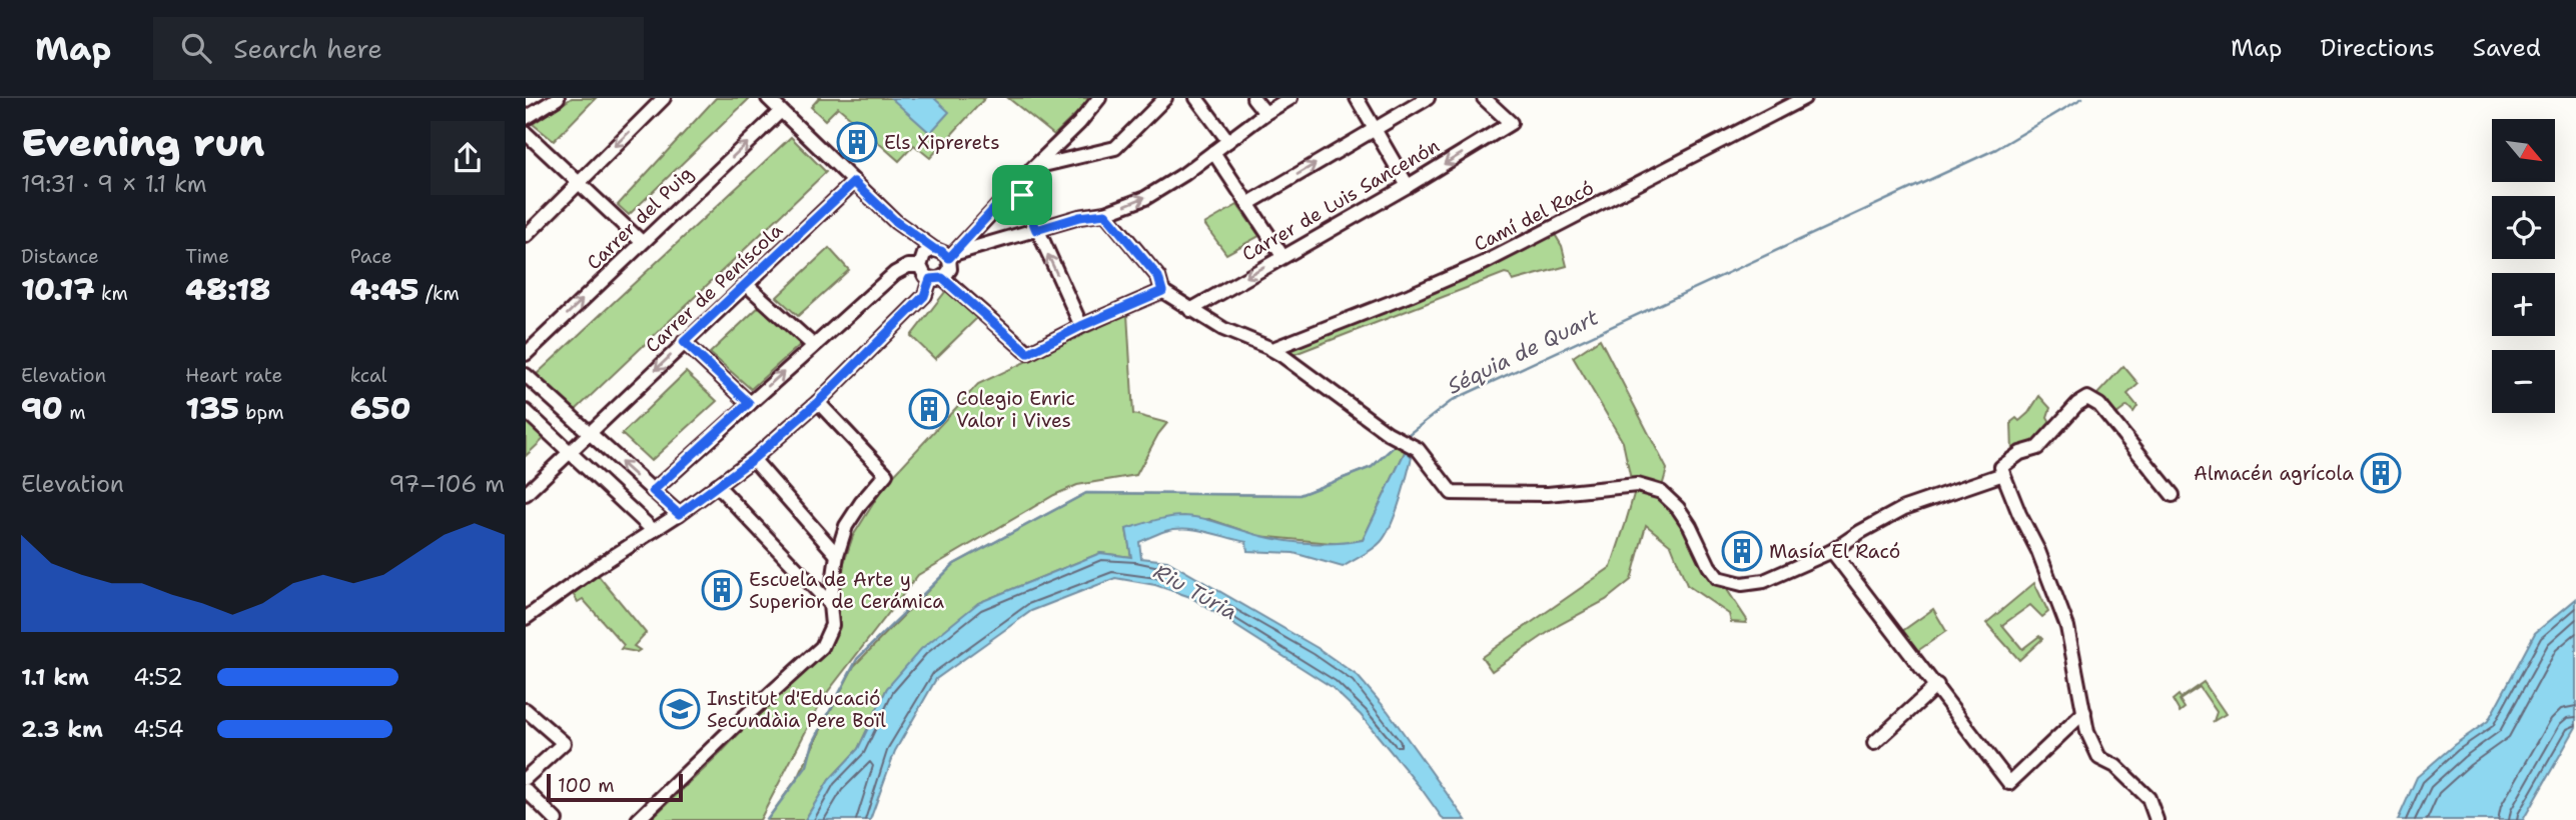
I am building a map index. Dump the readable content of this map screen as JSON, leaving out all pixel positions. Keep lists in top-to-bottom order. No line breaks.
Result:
{"streets":{"street":["Carrer de Luis Sancenón","Camí del Racó","Carrer del Puig","Carrer de Peníscola"]},"one_way":["Carrer de Luis Sancenón"],"water":["Séquia de Quart","Riu Túria"],"places":{"building":["Els Xiprerets","Colegio Enric Valor i Vives","Almacén agrícola","Masía El Racó","Escuela de Arte y Superior de Cerámica"],"school or university":["Institut d'Educació Secundàia Pere Boïl"]},"scale_bar":"100 m","north":"bottom right","page":{"header":"Map","search":"Search here","nav":["Map","Directions","Saved"],"heading":["Evening run","19:31 · 9 × 1.1 km"],"map_buttons":["+","−"],"stats":[["Distance","10.17 km"],["Time","48:18"],["Pace","4:45 /km"],["Elevation","90 m"],["Heart rate","135 bpm"],["kcal","650"]],"chart":["Elevation","97–106 m"],"list":[{"name":"1.1 km","note":"4:52"},{"name":"2.3 km","note":"4:54"}],"scale":"100 m"}}
